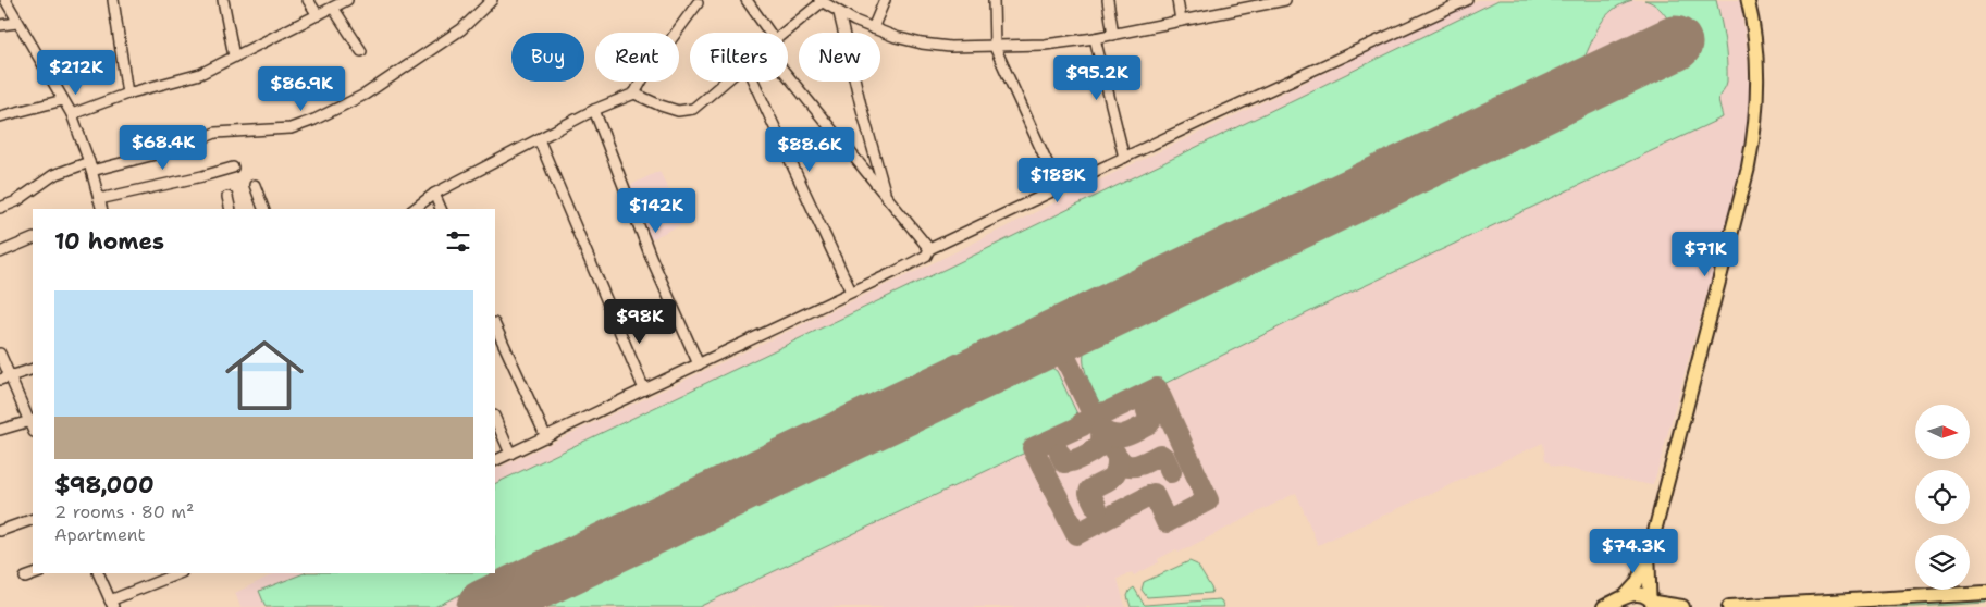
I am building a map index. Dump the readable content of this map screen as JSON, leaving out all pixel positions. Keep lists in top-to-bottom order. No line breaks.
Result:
{"north":"right","page":{"chip":["Buy","Rent","Filters","New"],"price":["$212K","$95.2K","$86.9K","$68.4K","$88.6K","$188K","$142K","$71K","$98K","$74.3K"],"heading":"10 homes","list":[{"name":"$98,000","note":"2 rooms · 80 m² · Apartment"}]}}
